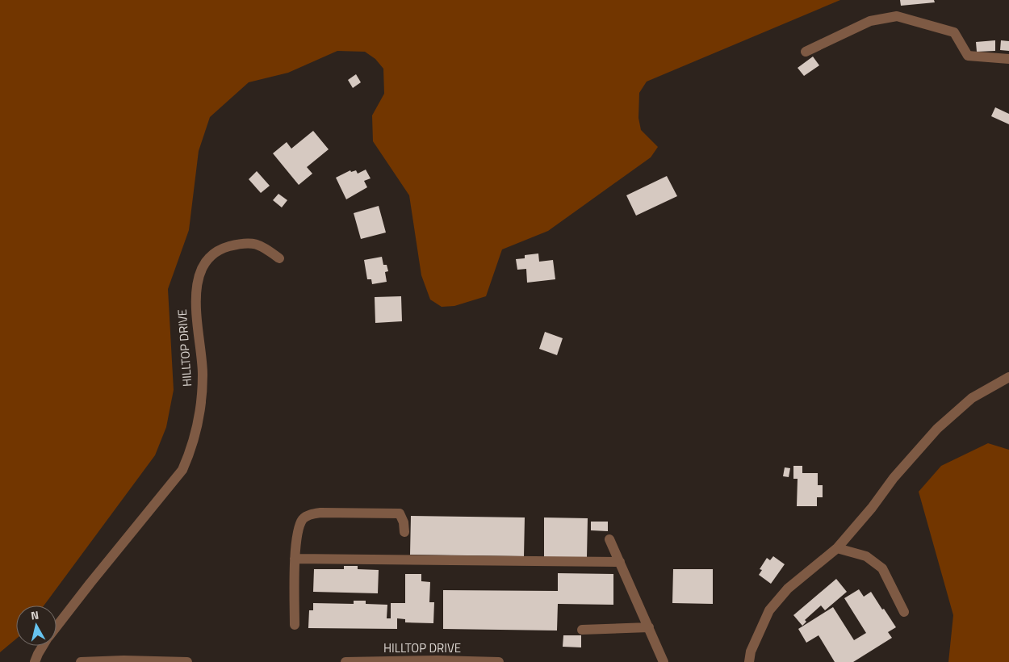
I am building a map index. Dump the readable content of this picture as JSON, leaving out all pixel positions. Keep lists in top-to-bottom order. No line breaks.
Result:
{"streets":{"street":["HILLTOP DRIVE"]},"north":"top"}
